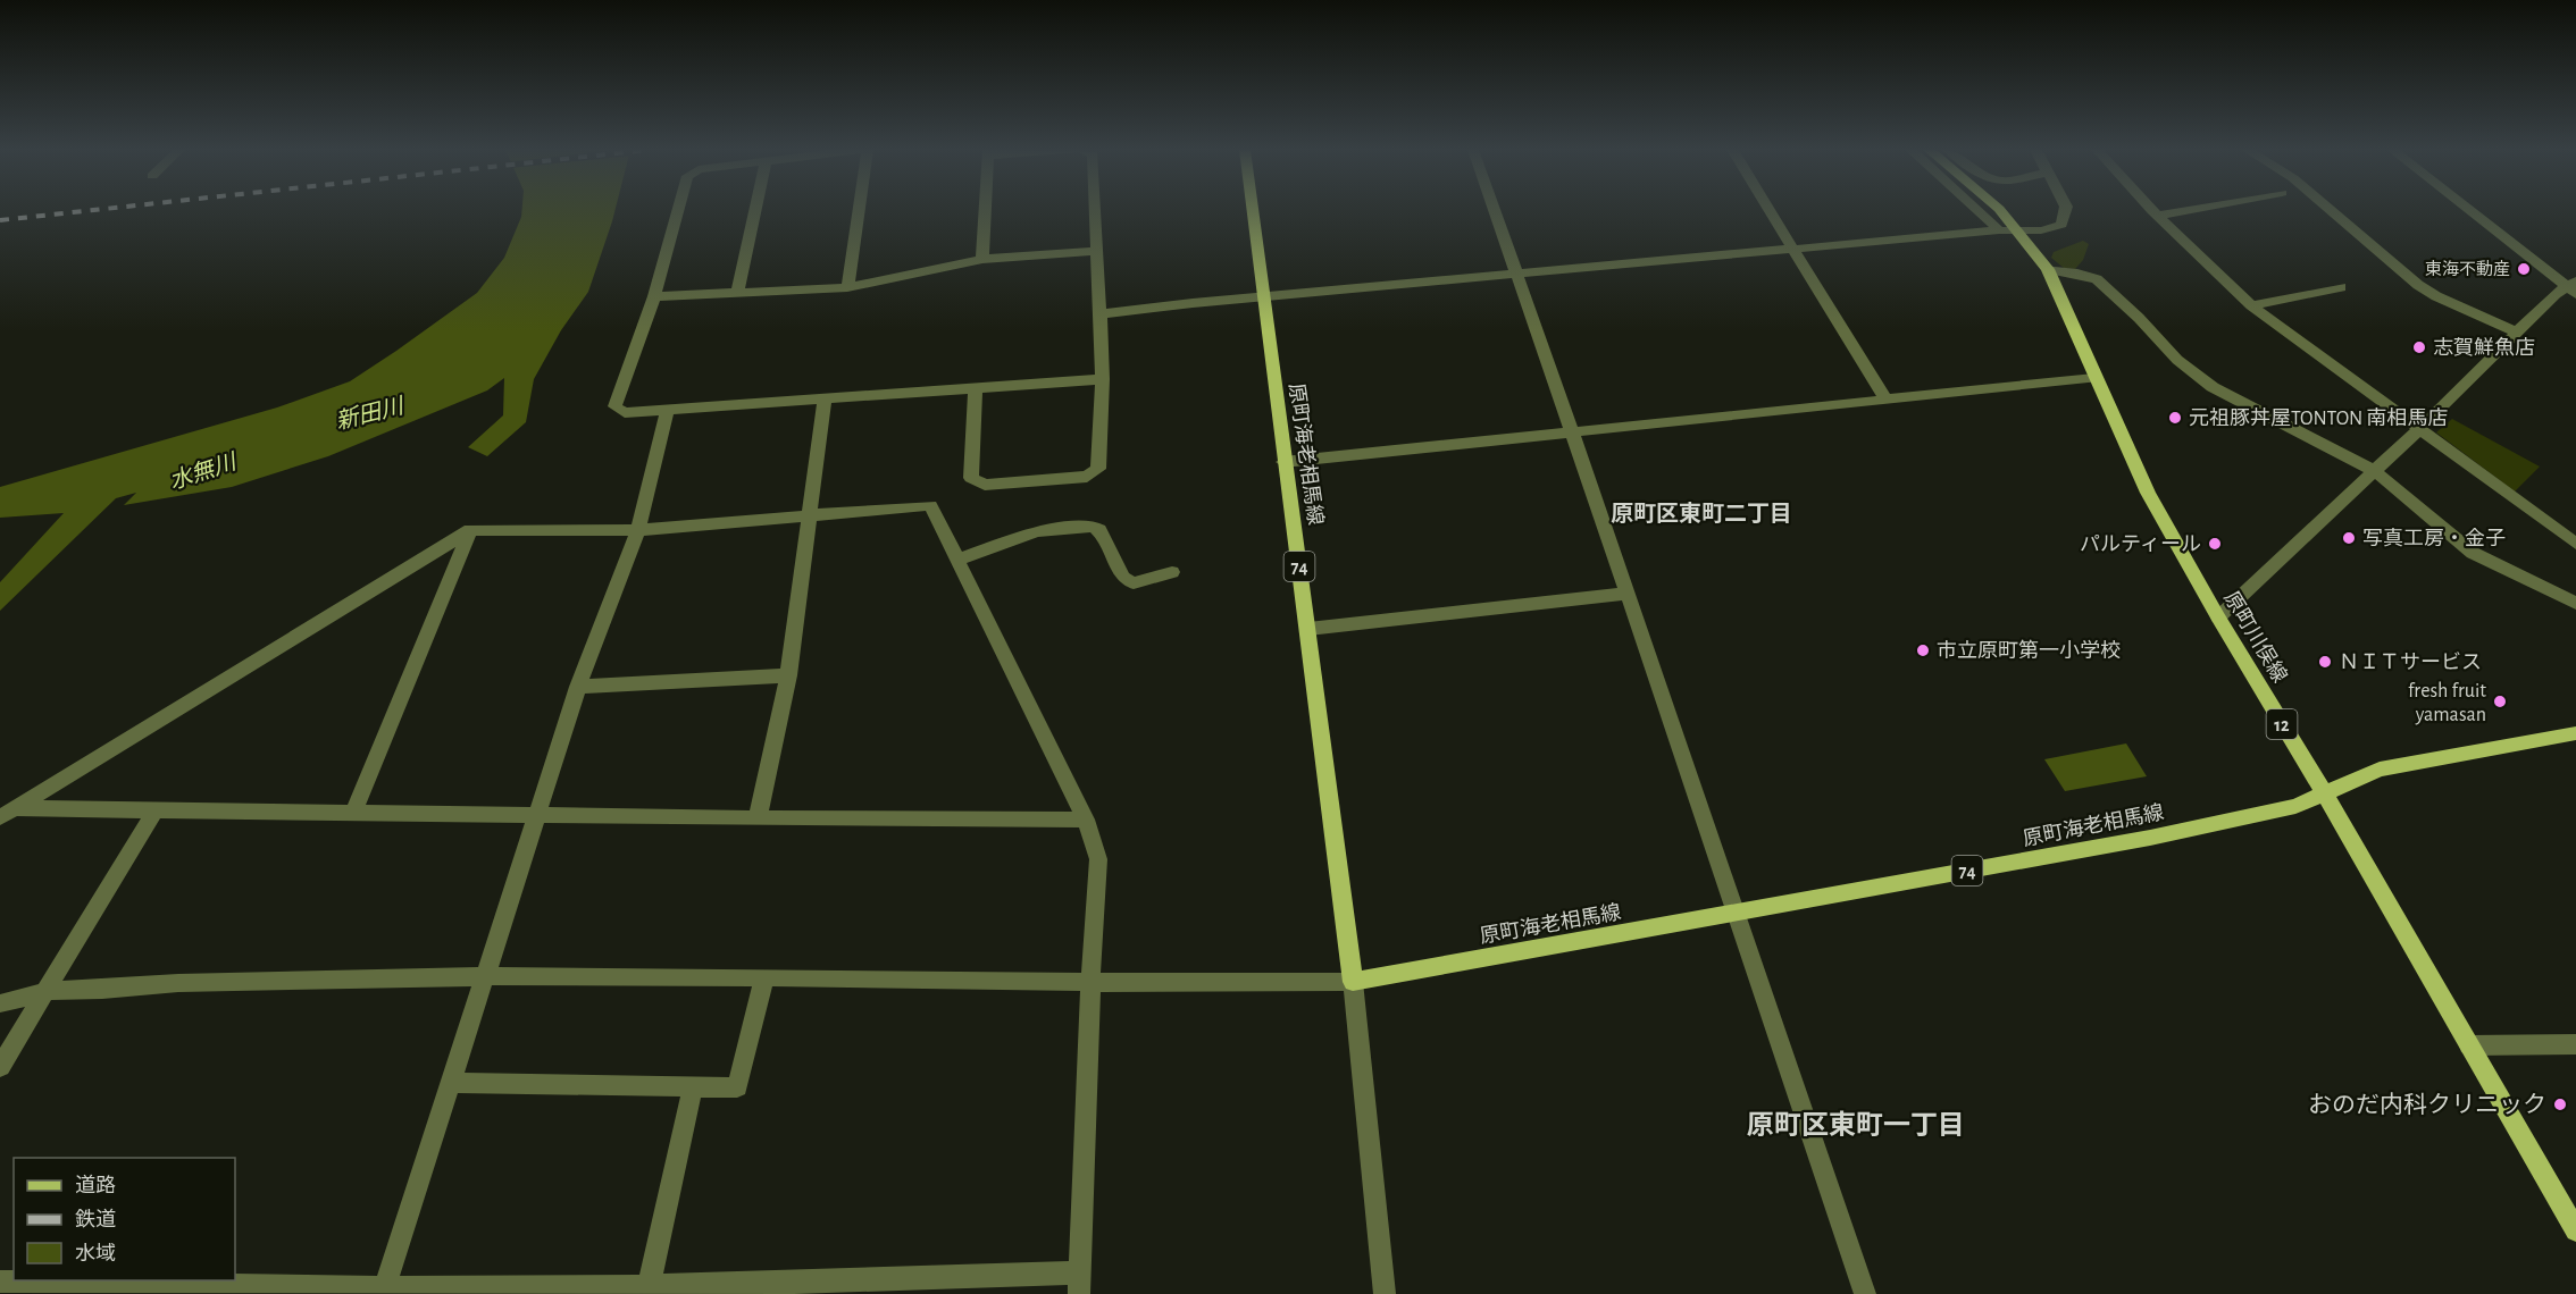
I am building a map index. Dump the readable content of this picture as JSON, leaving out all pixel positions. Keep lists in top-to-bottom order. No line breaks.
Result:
{"streets":{"main road":["原町海老相馬線","74","原町川俣線","12"]},"crossings":[["原町海老相馬線","原町川俣線"]],"districts":["原町区東町二丁目","原町区東町一丁目"],"water":["新田川","水無川"],"places":["東海不動産","志賀鮮魚店","元祖豚丼屋TONTON 南相馬店","写真工房・金子","パルティール","市立原町第一小学校","ＮＩＴサービス","fresh fruit yamasan","おのだ内科クリニック"],"legend":["道路","鉄道","水域"]}
